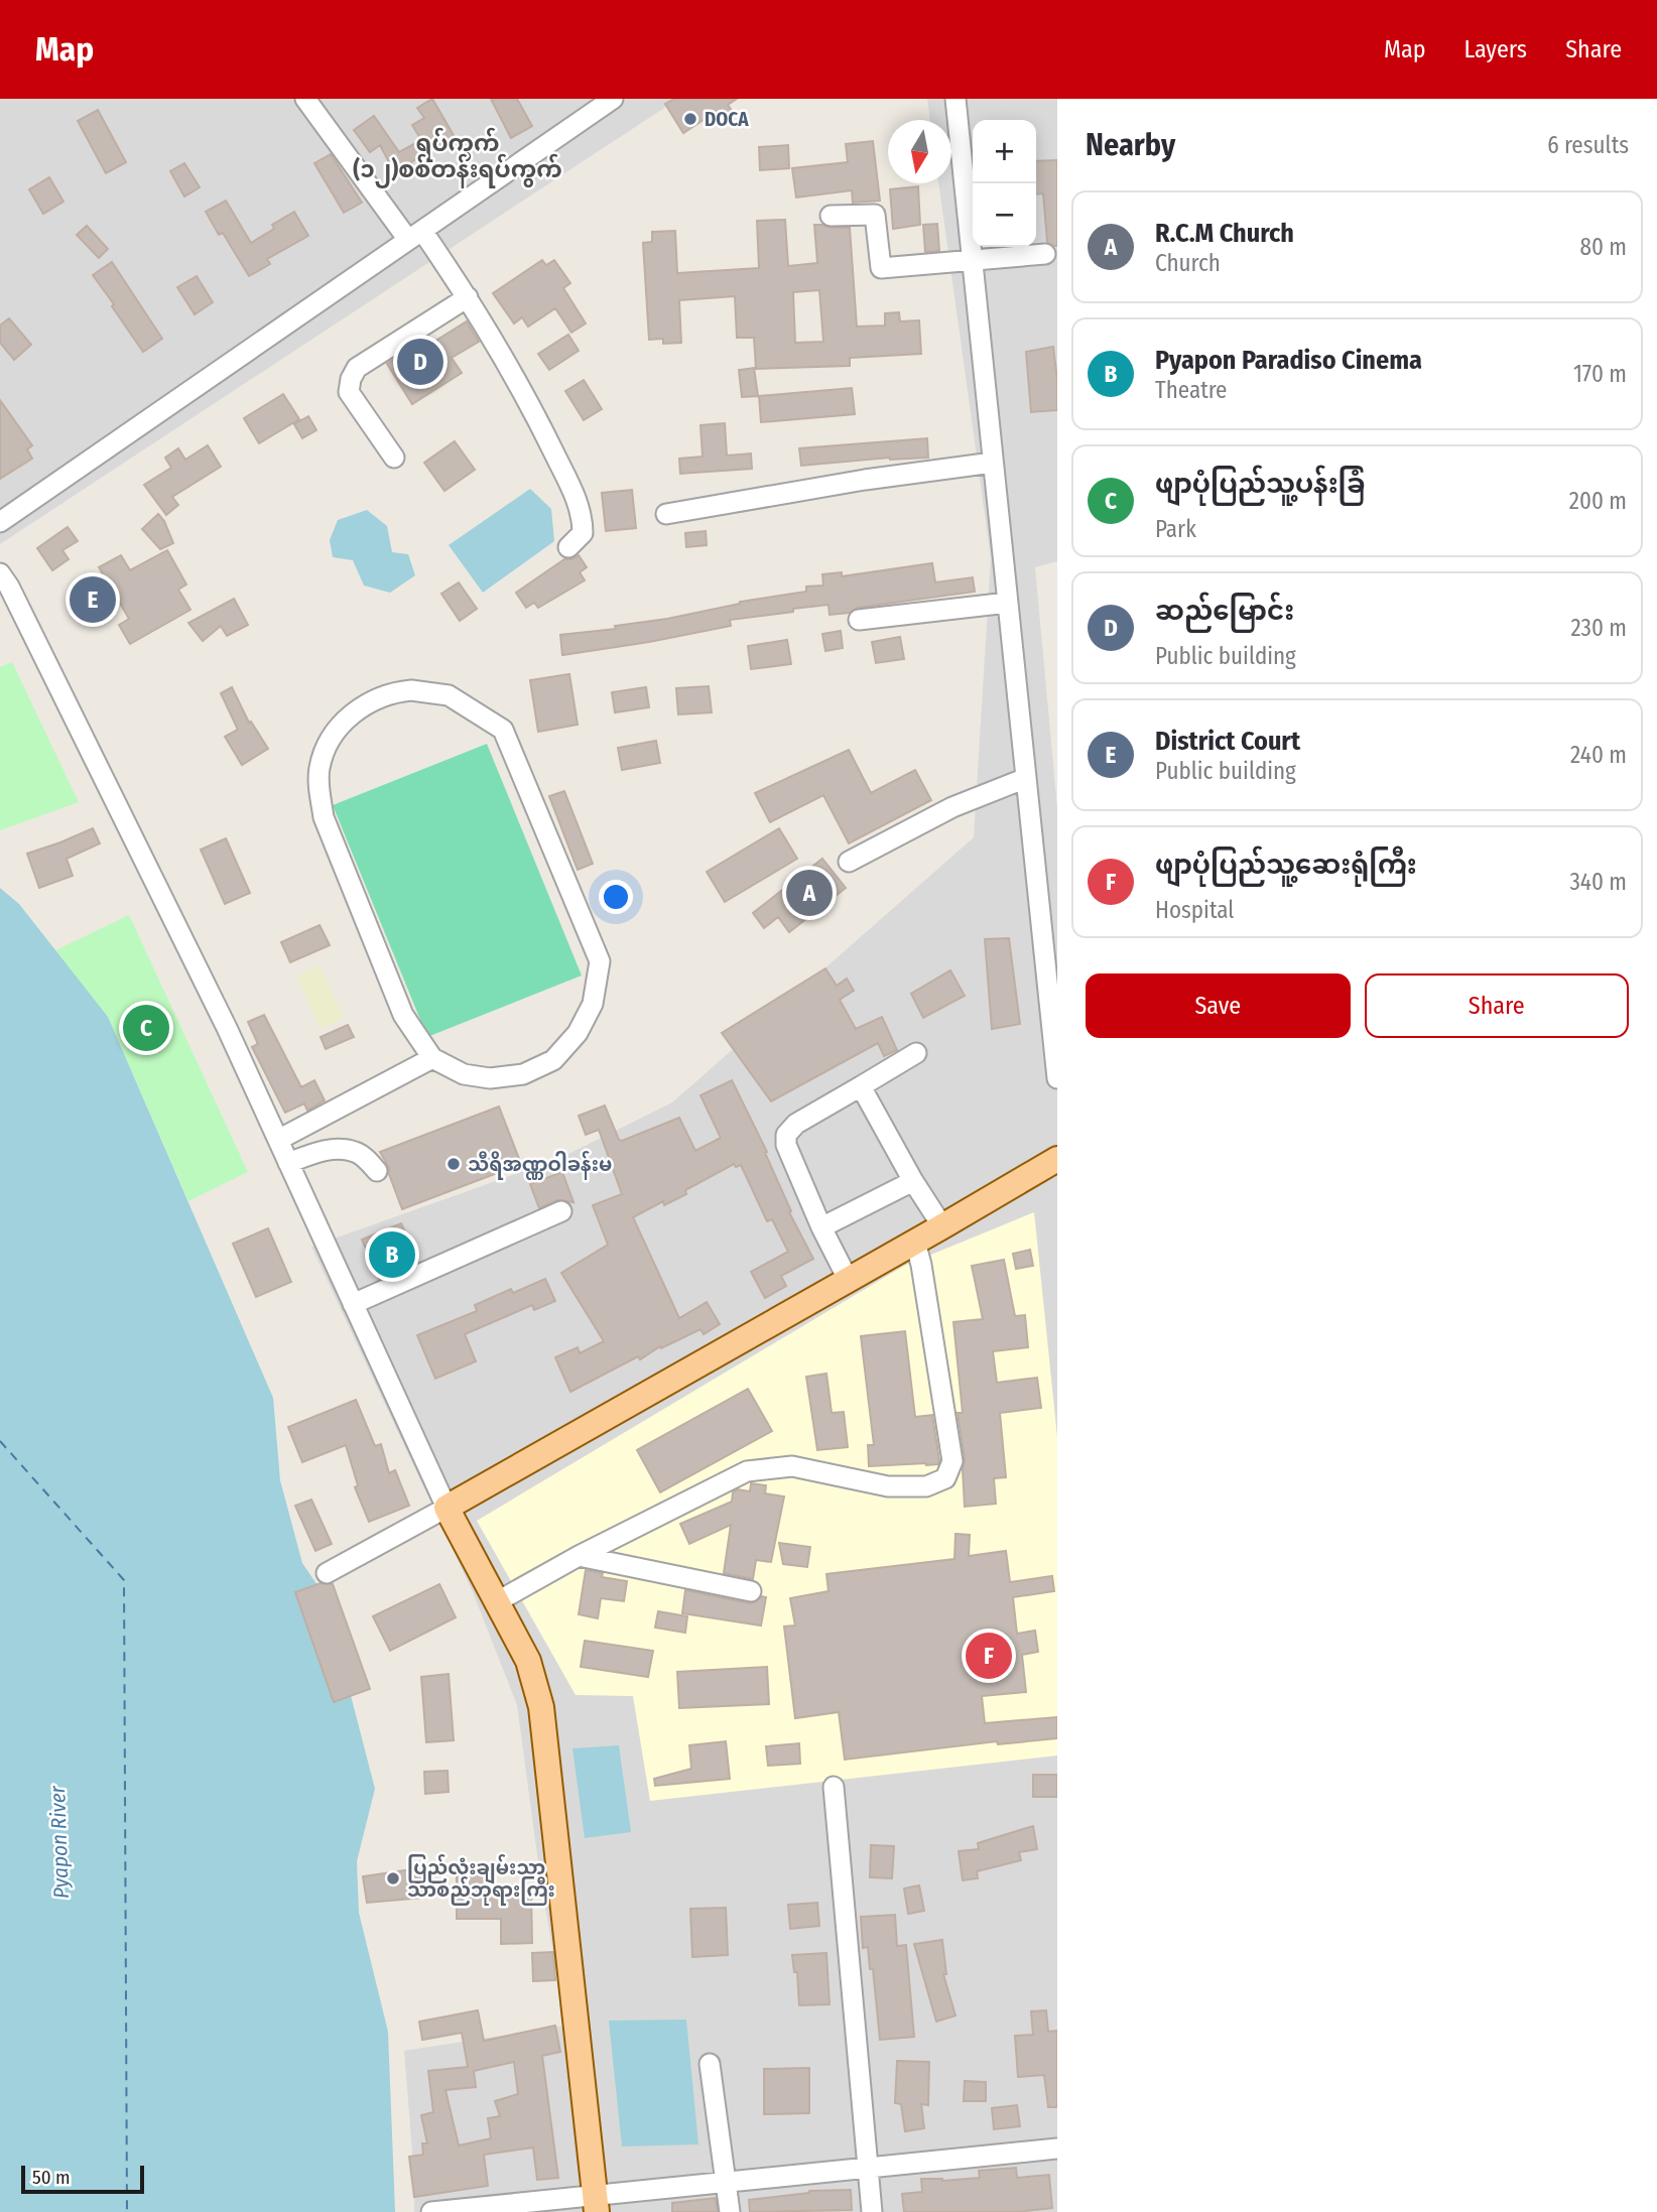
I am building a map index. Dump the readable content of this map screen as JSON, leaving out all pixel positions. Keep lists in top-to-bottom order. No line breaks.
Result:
{"districts":["ရပ်ကွက် (၁၂)စစ်တန်းရပ်ကွက်"],"water":["Pyapon River"],"places":["DOCA","သီရိအဏ္ဏဝါခန်းမ","ပြည်လုံးချမ်းသာ သာစည်ဘုရားကြီး"],"scale_bar":"50 m","north":"bottom","page":{"header":"Map","nav":["Map","Layers","Share"],"heading":["Nearby","6 results"],"map_buttons":["+","−"],"list":[{"mark":"A","name":"R.C.M Church","note":"Church","value":"80 m"},{"mark":"B","name":"Pyapon Paradiso Cinema","note":"Theatre","value":"170 m"},{"mark":"C","name":"ဖျာပုံပြည်သူ့ပန်းခြံ","note":"Park","value":"200 m"},{"mark":"D","name":"ဆည်မြောင်း","note":"Public building","value":"230 m"},{"mark":"E","name":"District Court","note":"Public building","value":"240 m"},{"mark":"F","name":"ဖျာပုံပြည်သူ့ဆေးရုံကြီး","note":"Hospital","value":"340 m"}],"pins":["D","E","A","C","B","F"],"buttons":["Save","Share"],"scale":"50 m"}}
